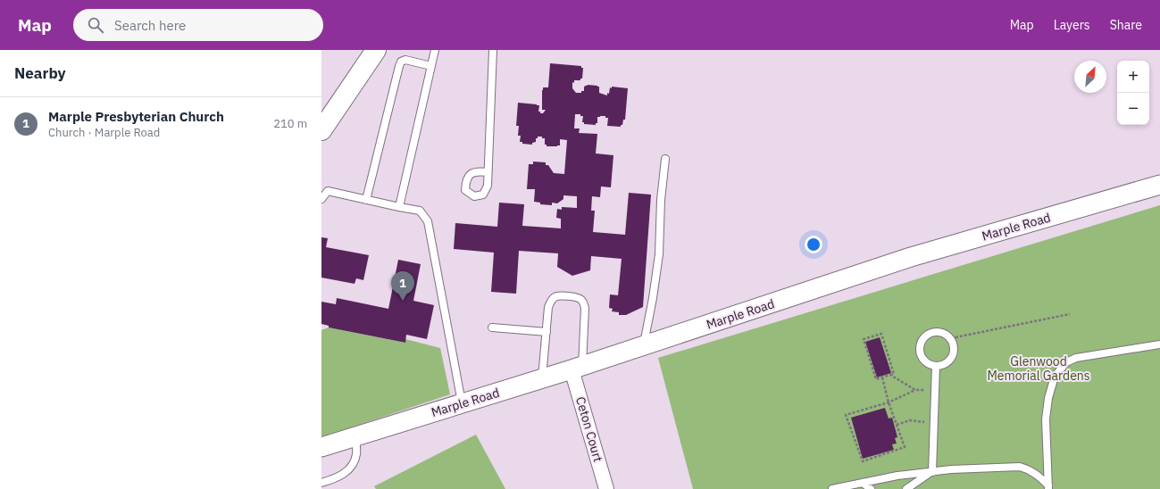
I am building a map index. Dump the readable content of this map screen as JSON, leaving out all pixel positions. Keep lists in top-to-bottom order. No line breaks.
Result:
{"streets":{"street":["Marple Road","Ceton Court"]},"crossings":[["Marple Road","Ceton Court"]],"parks":["Glenwood Memorial Gardens"],"north":"top right","page":{"header":"Map","search":"Search here","nav":["Map","Layers","Share"],"heading":"Nearby","map_buttons":["+","−"],"list":[{"mark":"1","name":"Marple Presbyterian Church","note":"Church · Marple Road","value":"210 m"}],"pins":"1"}}
